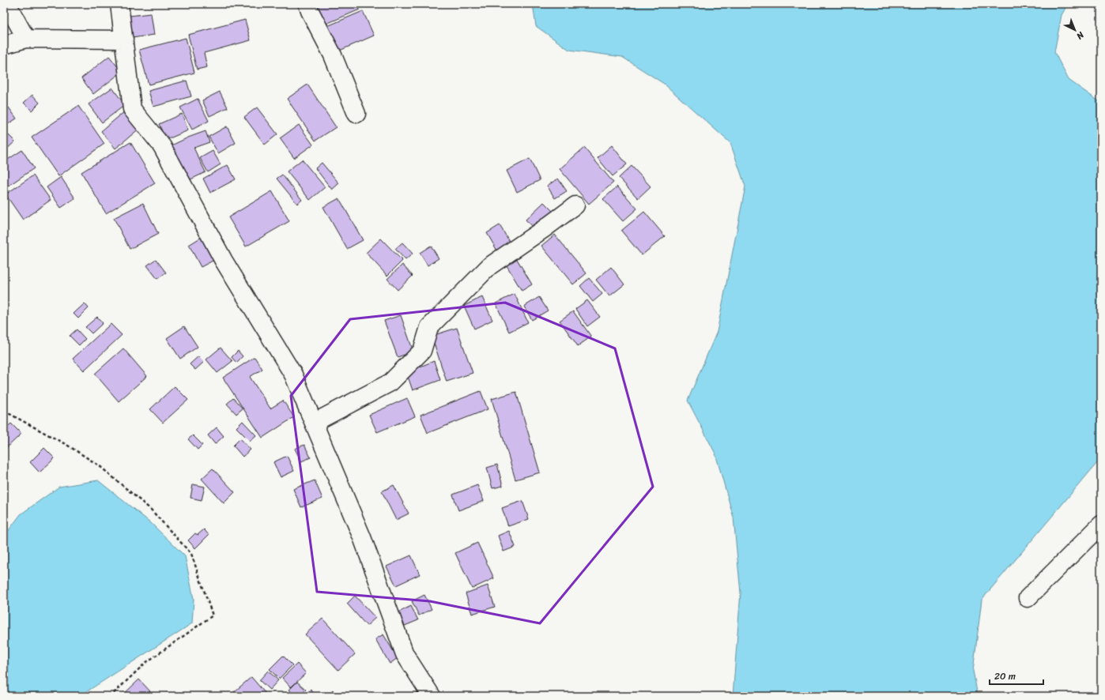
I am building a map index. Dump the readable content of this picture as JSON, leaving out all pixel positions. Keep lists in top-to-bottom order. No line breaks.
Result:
{"scale_bar":"20 m","north":"bottom right"}
